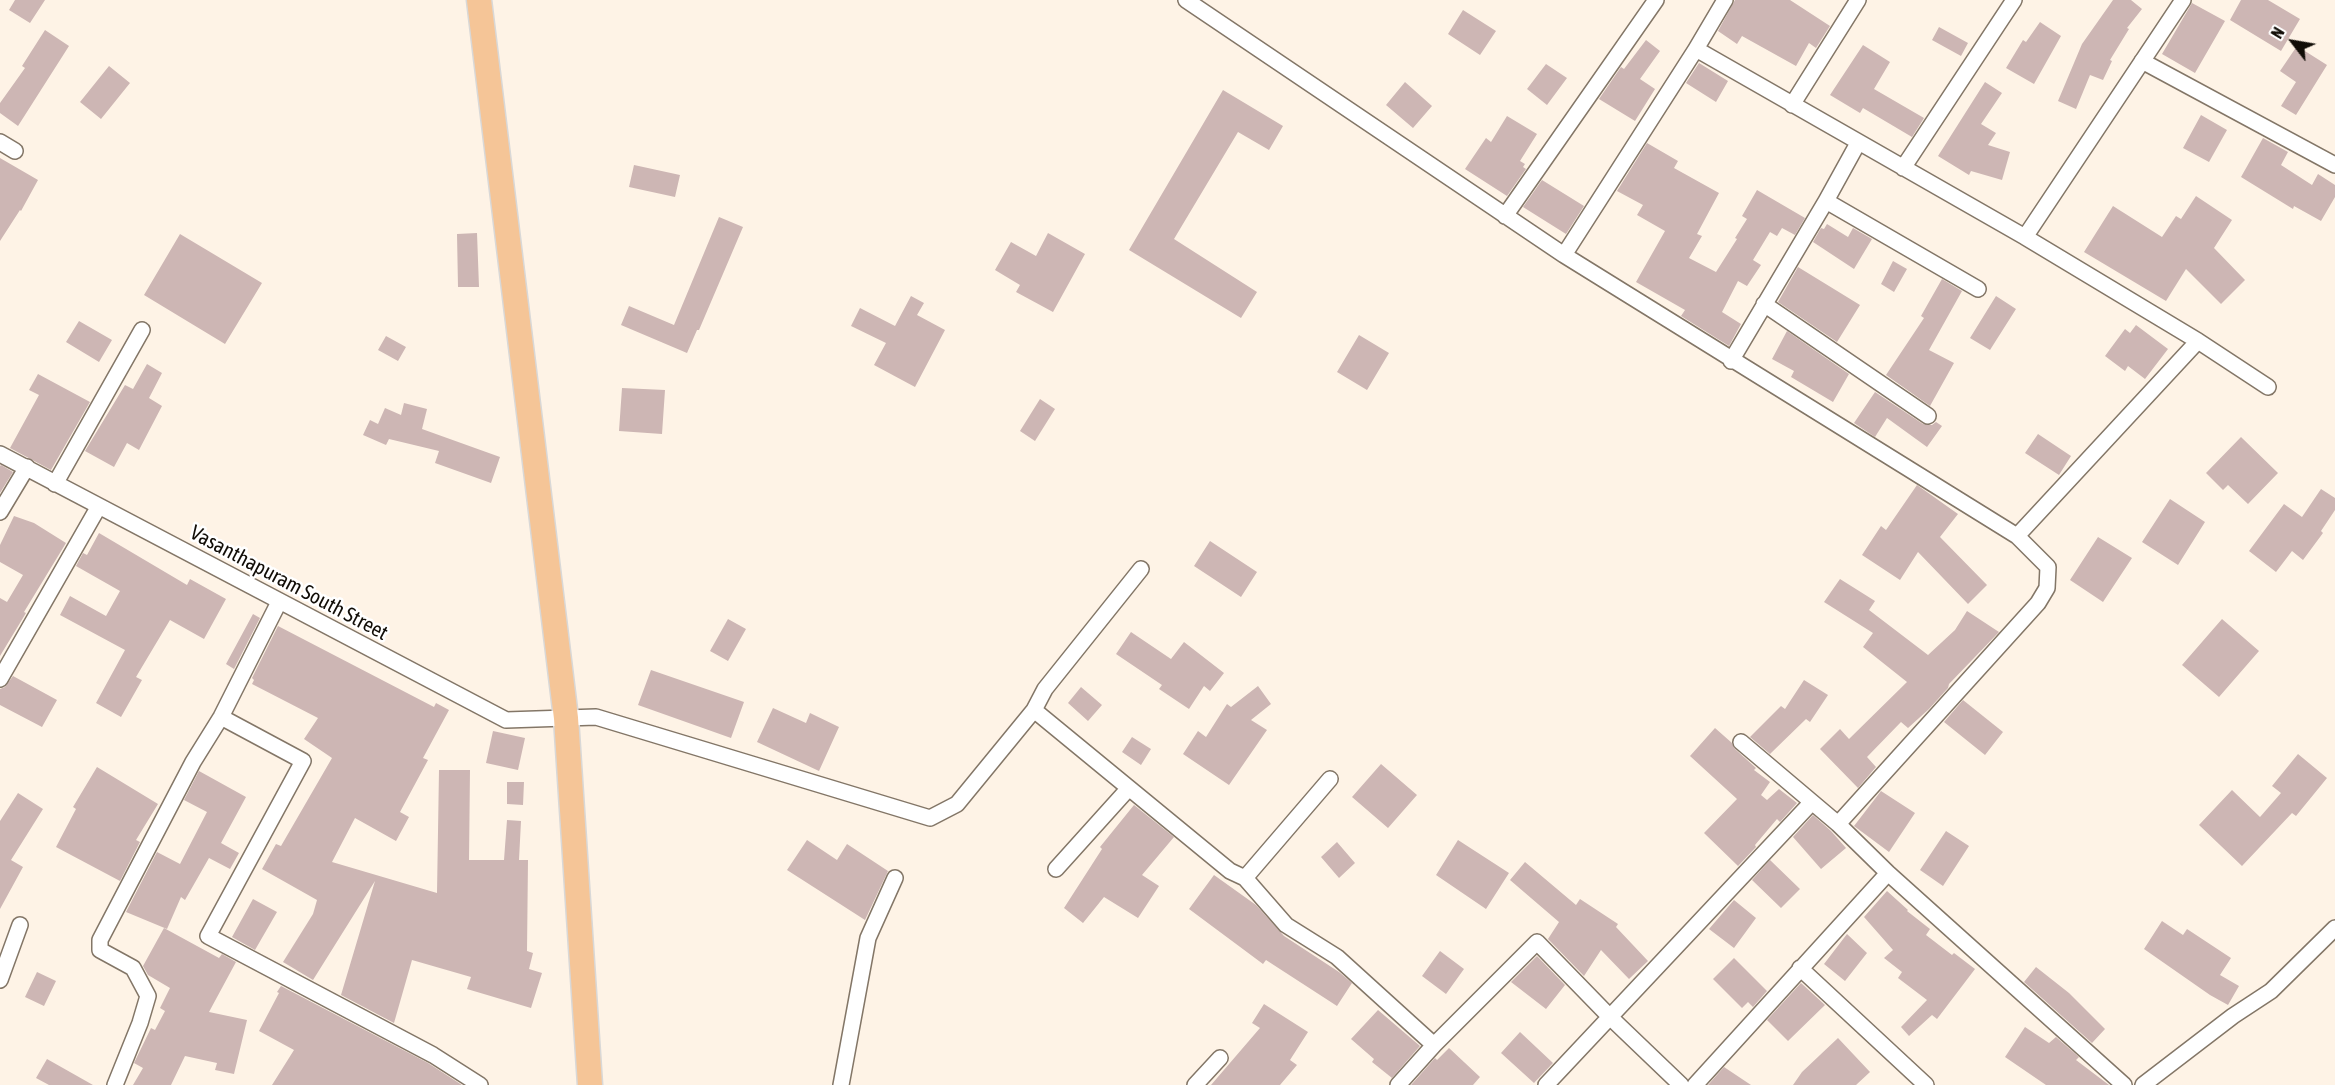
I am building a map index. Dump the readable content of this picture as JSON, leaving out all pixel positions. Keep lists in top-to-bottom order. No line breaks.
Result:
{"streets":{"street":["Vasanthapuram South Street"]},"north":"top left"}
